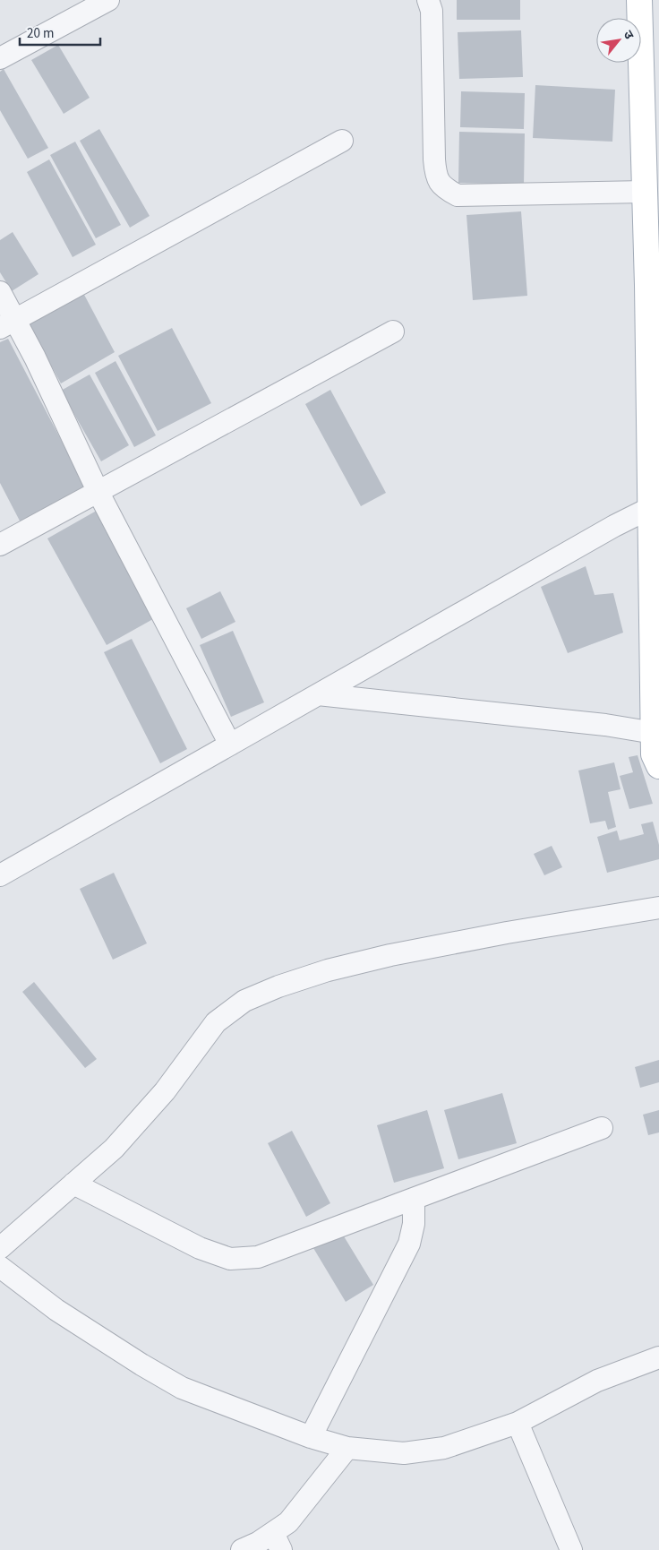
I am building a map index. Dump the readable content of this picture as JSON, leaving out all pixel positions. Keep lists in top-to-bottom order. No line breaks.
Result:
{"scale_bar":"20 m","north":"top right"}
